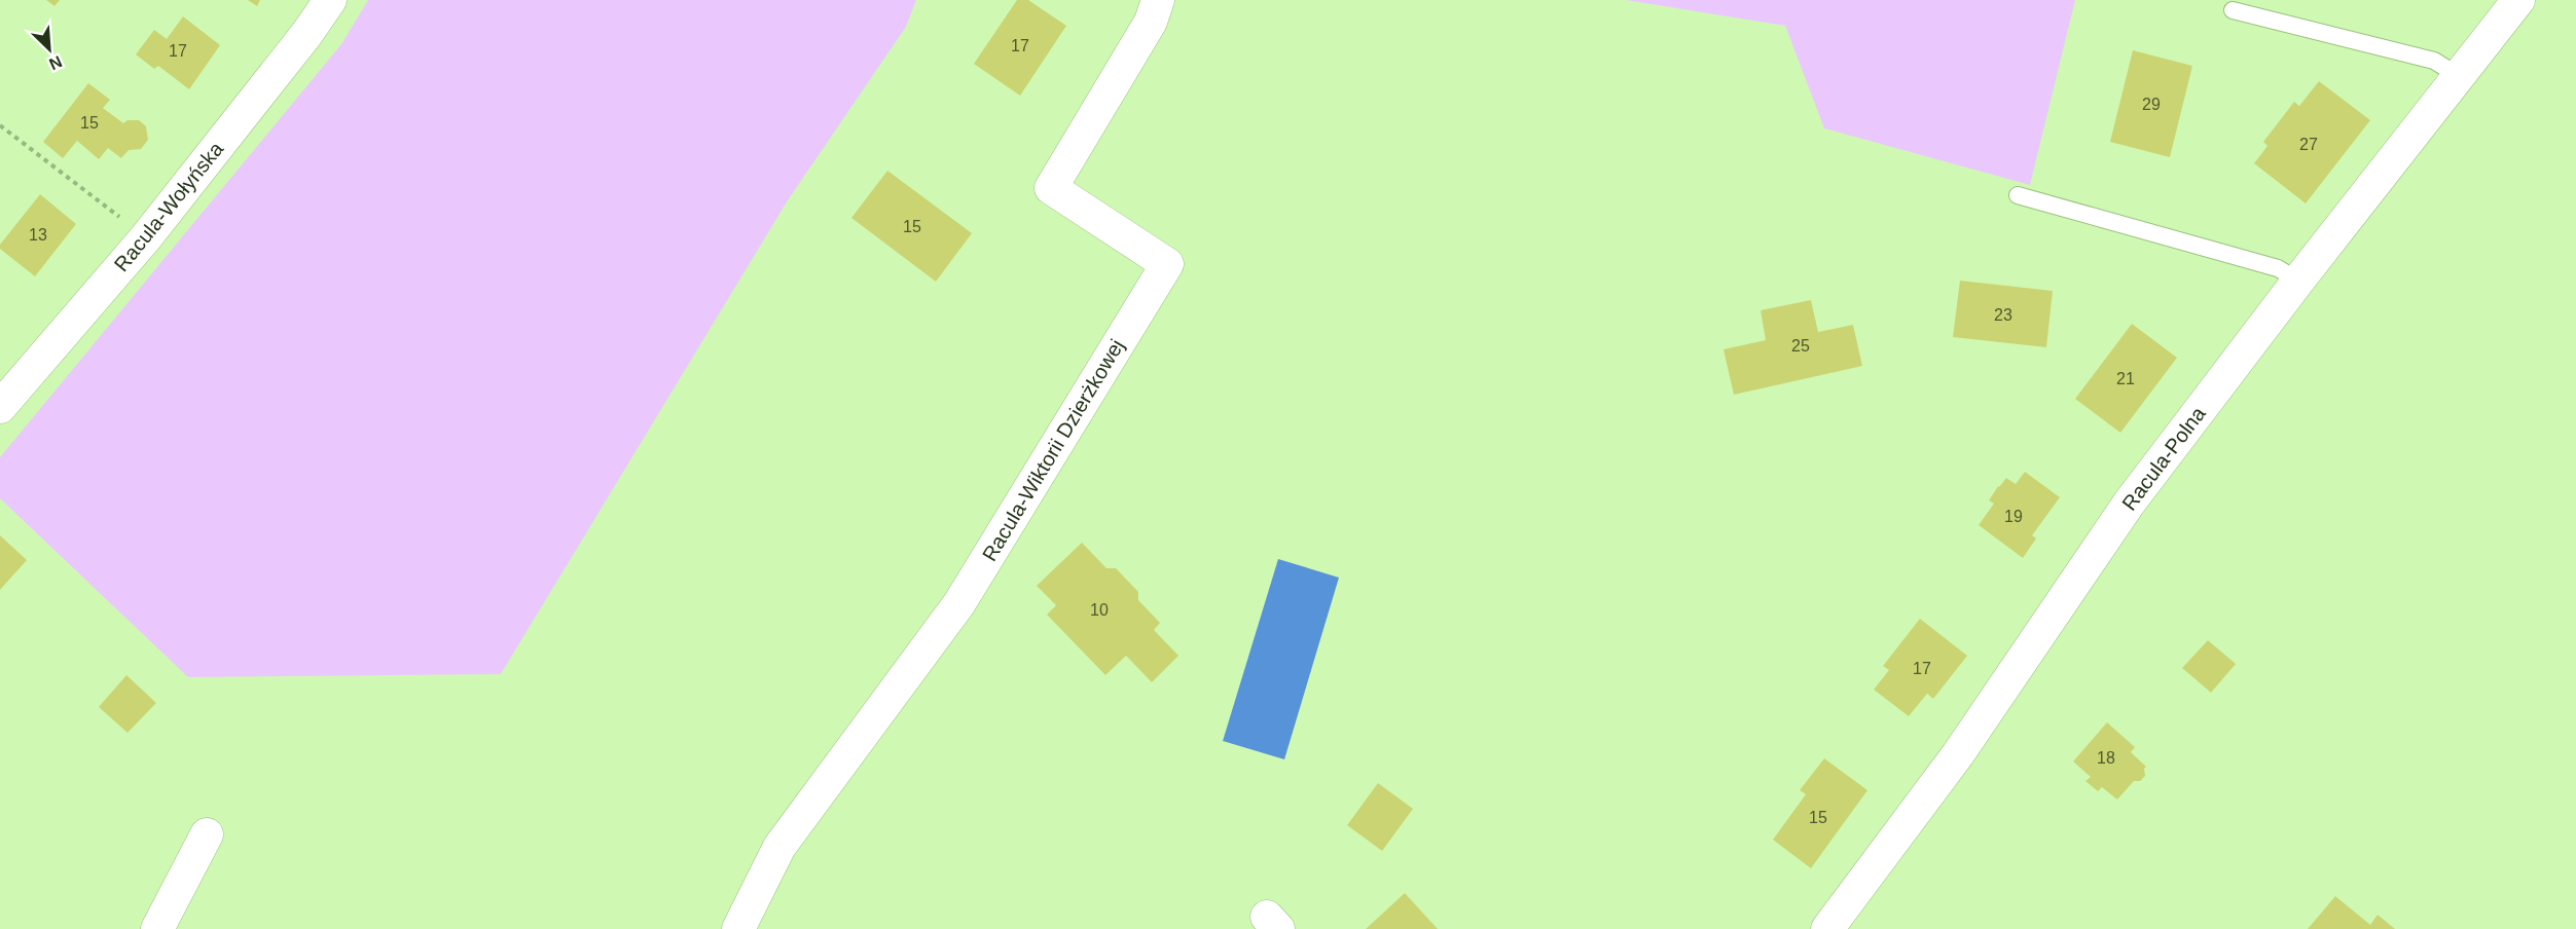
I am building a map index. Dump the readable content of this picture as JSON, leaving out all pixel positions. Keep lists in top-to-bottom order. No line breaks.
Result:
{"streets":{"street":["Racula-Wołyńska","Racula-Wiktorii Dzierżkowej","Racula-Polna"]},"house_numbers":["17","17","29","15","27","15","13","23","25","21","19","10","17","18","15"],"north":"bottom right"}
